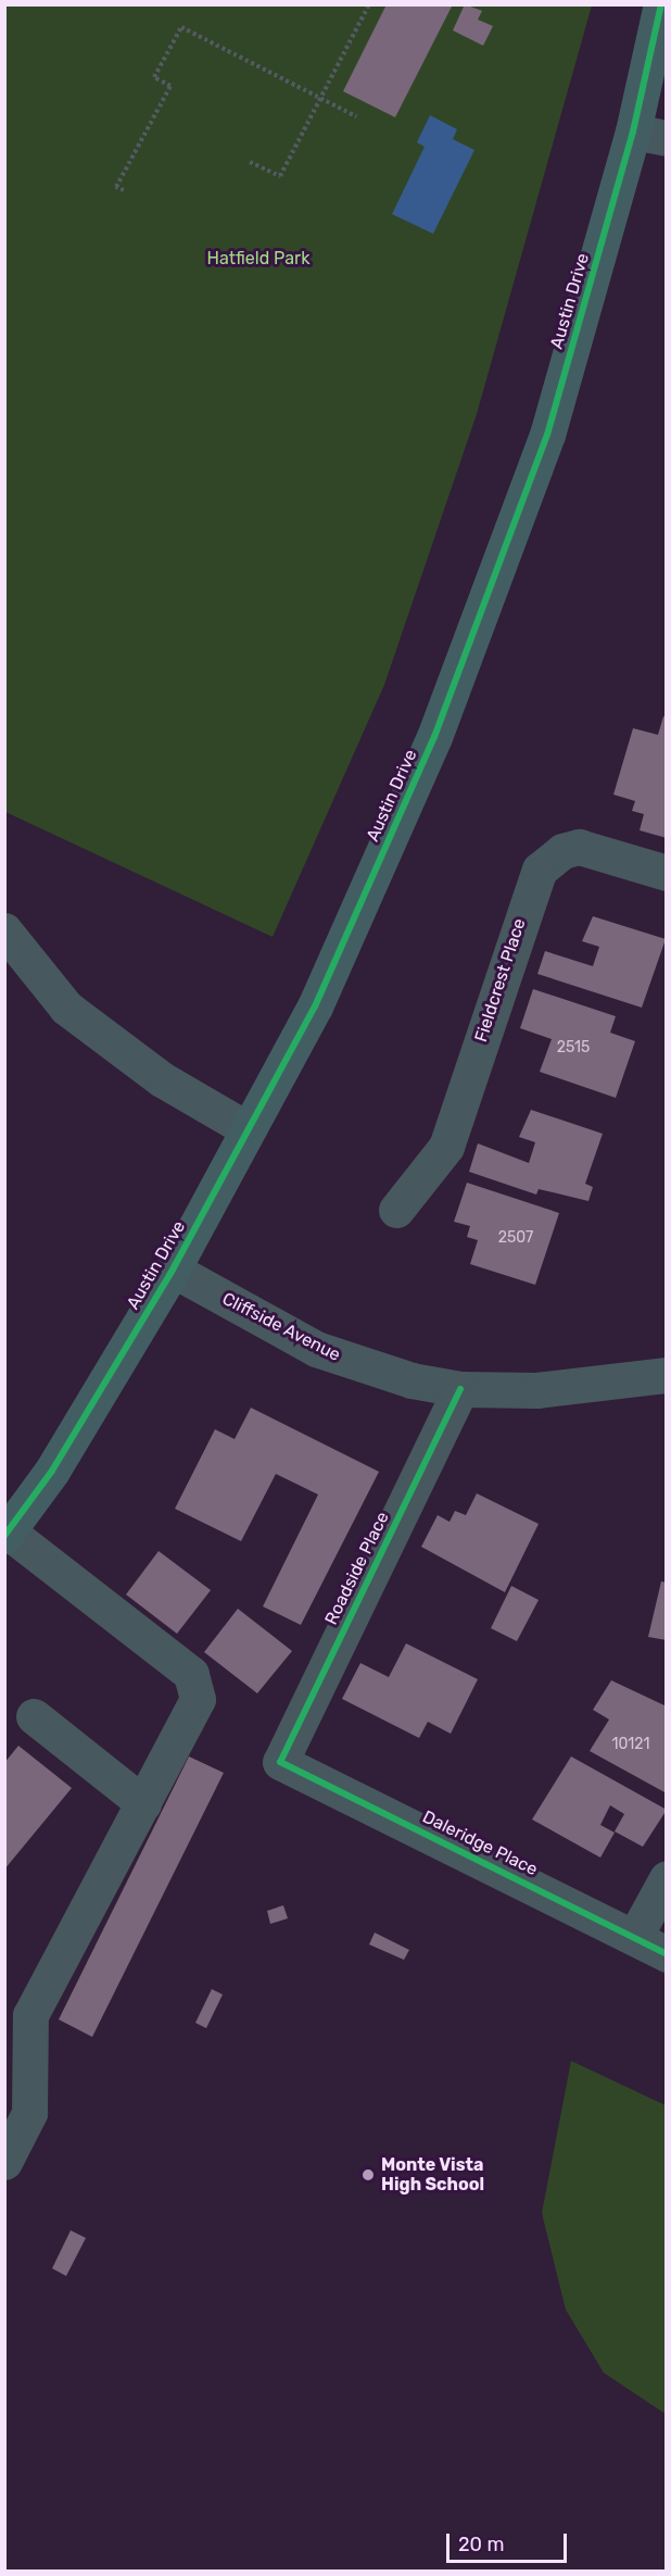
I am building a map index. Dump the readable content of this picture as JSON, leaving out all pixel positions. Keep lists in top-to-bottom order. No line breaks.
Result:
{"streets":{"main road":["Austin Drive"],"street":["Fieldcrest Place","Cliffside Avenue","Roadside Place","Daleridge Place"]},"crossings":[["Austin Drive","Cliffside Avenue"],["Cliffside Avenue","Roadside Place"],["Roadside Place","Daleridge Place"]],"parks":["Hatfield Park"],"places":["Monte Vista High School"],"house_numbers":["2515","2507","10121"],"scale_bar":"20 m"}
